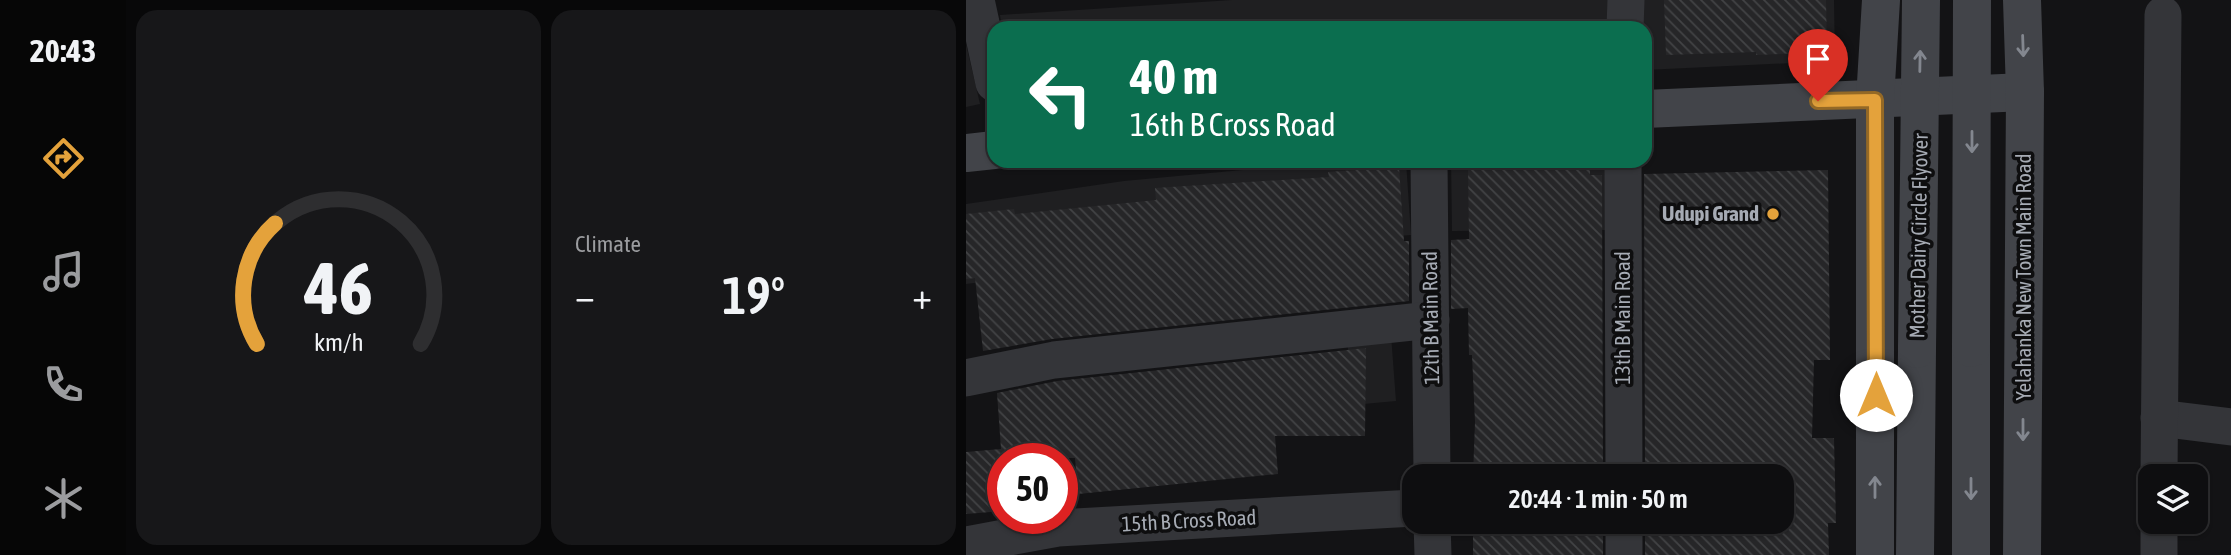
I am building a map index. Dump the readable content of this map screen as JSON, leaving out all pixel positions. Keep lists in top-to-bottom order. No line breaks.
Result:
{"streets":{"main road":["Mother Dairy Circle Flyover","Yelahanka New Town Main Road"],"street":["12th B Main Road","13th B Main Road","15th B Cross Road"]},"places":["Udupi Grand"],"page":{"tabs":"20:43","tile":"Climate","turn":["40 m","16th B Cross Road"],"heat":["−","19°","+"],"limit":"50","trip":"20:44 · 1 min · 50 m","gauge":["46","km/h"]}}
